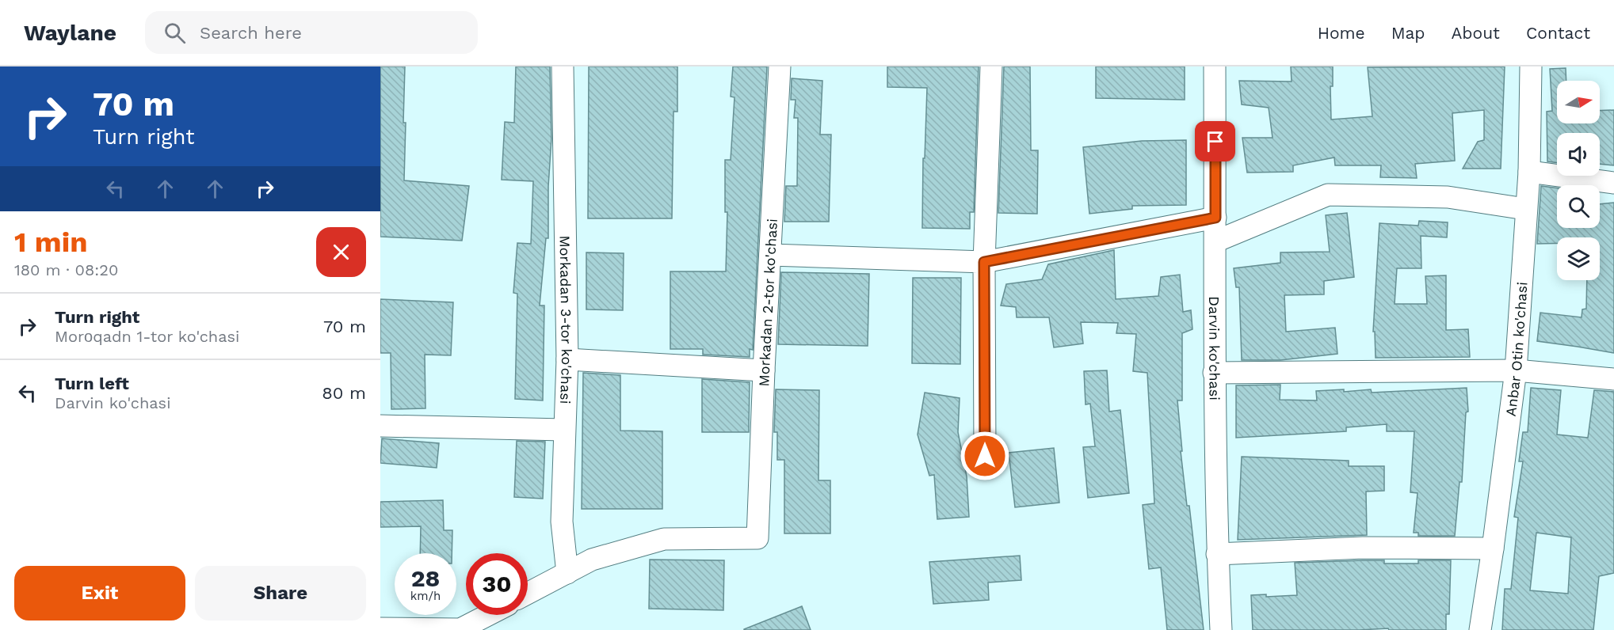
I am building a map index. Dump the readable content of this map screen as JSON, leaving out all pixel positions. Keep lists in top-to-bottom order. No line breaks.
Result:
{"streets":{"street":["Morkadan 2-tor ko'chasi","Morkadan 3-tor ko'chasi","Darvin ko'chasi","Anbar Otin ko'chasi"]},"crossings":[["Morkadan 2-tor ko'chasi","Morkadan 3-tor ko'chasi"]],"north":"right","page":{"header":"Waylane","search":"Search here","nav":["Home","Map","About","Contact"],"turn":["70 m","Turn right"],"heading":["1 min","180 m · 08:20"],"list":[{"name":"Turn right","note":"Morоqadn 1-tor ko'chasi","value":"70 m"},{"name":"Turn left","note":"Darvin ko'chasi","value":"80 m"}],"speed":"28 km/h","limit":"30","buttons":["Exit","Share"]}}
